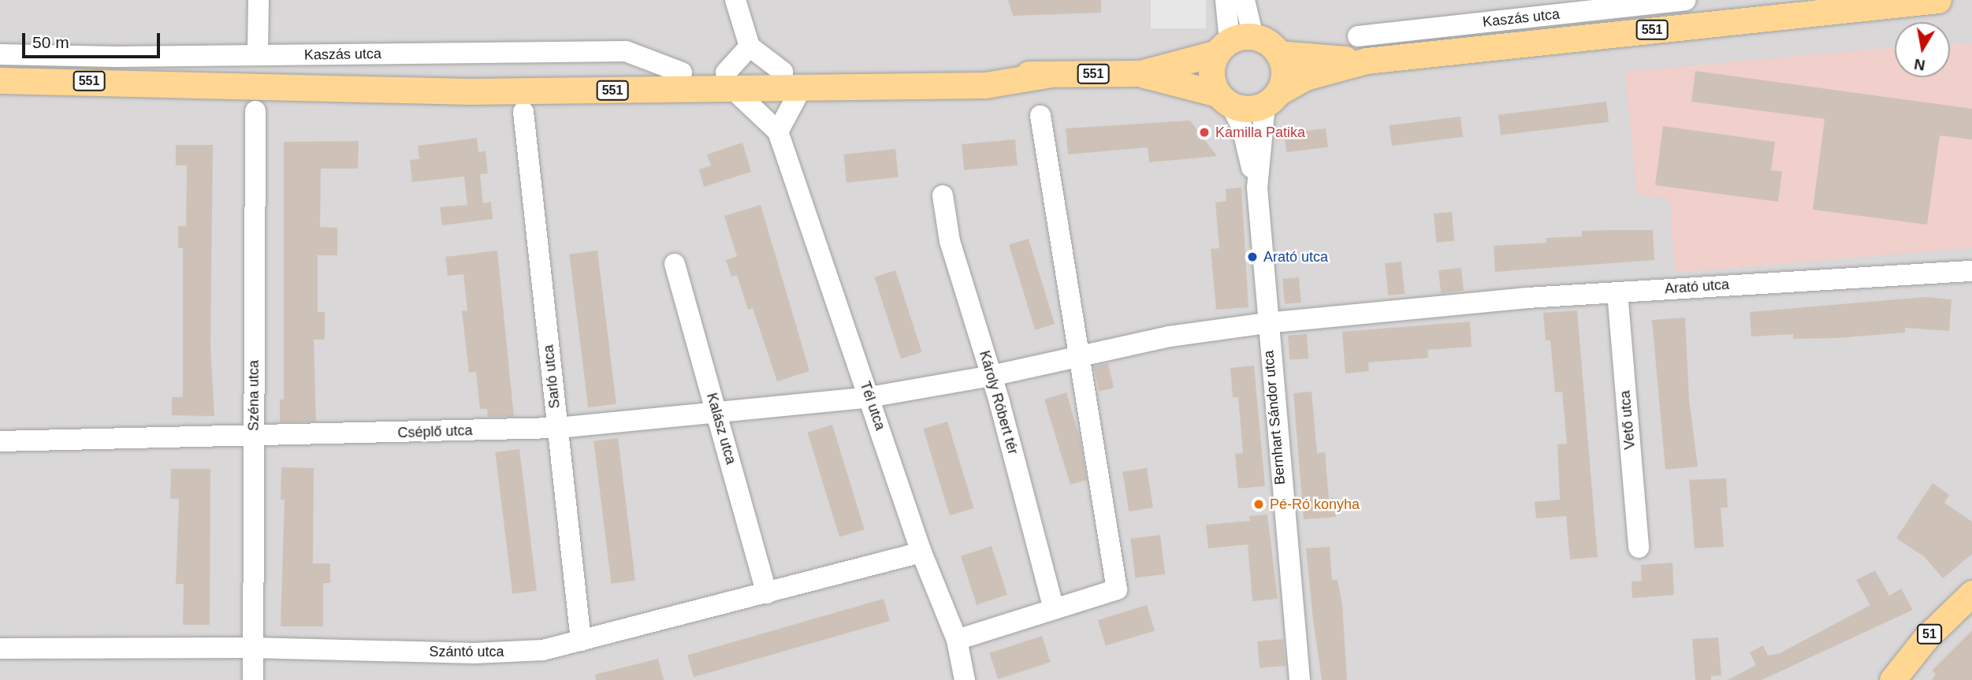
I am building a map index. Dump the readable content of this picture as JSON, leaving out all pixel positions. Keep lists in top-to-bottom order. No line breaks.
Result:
{"streets":{"main road":["551","51"],"street":["Kaszás utca","Arató utca","Sarló utca","Széna utca","Károly Róbert tér","Tél utca","Bernhart Sándor utca","Vető utca","Kalász utca","Cséplő utca","Szántó utca"]},"crossings":[["Kaszás utca","551"],["551","Tél utca"],["551","Bernhart Sándor utca"],["Arató utca","Károly Róbert tér"],["Arató utca","Tél utca"],["Arató utca","Bernhart Sándor utca"],["Arató utca","Vető utca"],["Arató utca","Cséplő utca"],["Sarló utca","Cséplő utca"],["Sarló utca","Szántó utca"],["Széna utca","Cséplő utca"],["Széna utca","Szántó utca"],["Tél utca","Cséplő utca"],["Tél utca","Szántó utca"],["Kalász utca","Cséplő utca"],["Kalász utca","Szántó utca"]],"places":["Kamilla Patika","Arató utca","Pé-Ró konyha"],"scale_bar":"50 m","north":"bottom"}
